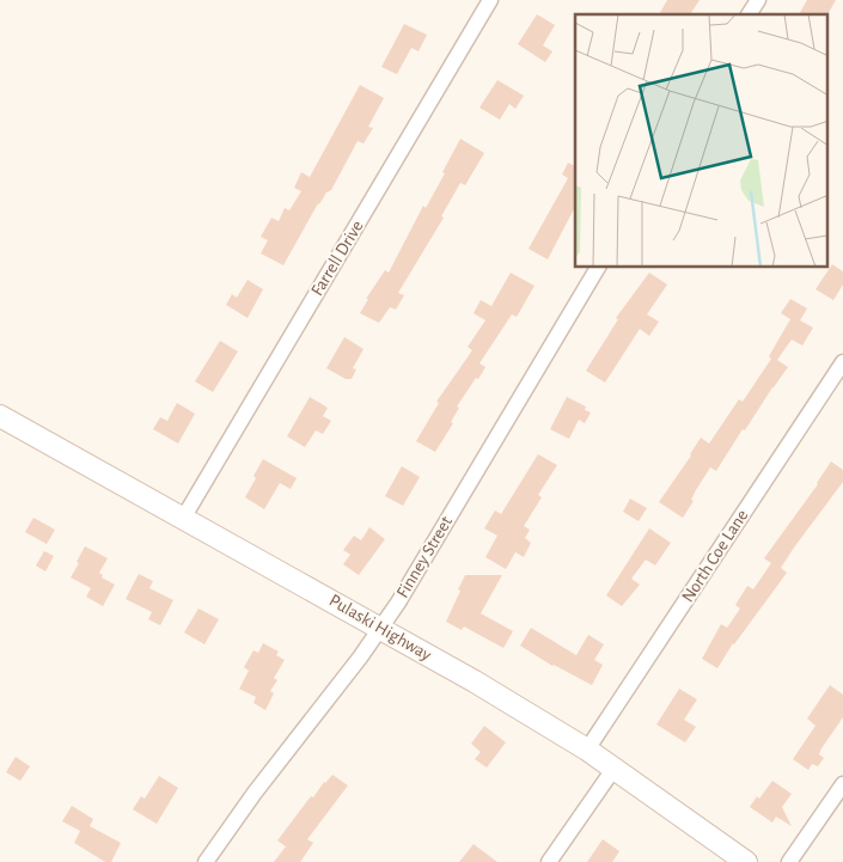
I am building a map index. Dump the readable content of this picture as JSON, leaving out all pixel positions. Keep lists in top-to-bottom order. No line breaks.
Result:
{"streets":{"main road":["Pulaski Highway"],"street":["Farrell Drive","North Coe Lane","Finney Street"]},"crossings":[["Farrell Drive","Pulaski Highway"],["North Coe Lane","Pulaski Highway"],["Finney Street","Pulaski Highway"]]}
